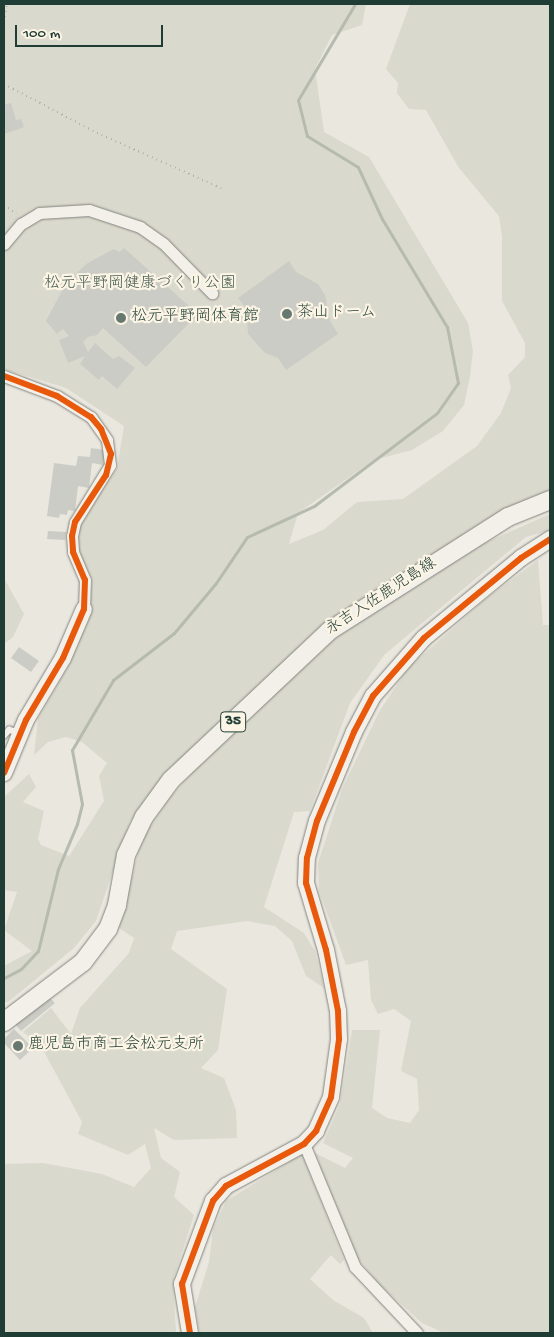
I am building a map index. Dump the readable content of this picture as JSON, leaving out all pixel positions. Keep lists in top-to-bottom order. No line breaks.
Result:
{"streets":{"main road":["永吉入佐鹿児島線","35"]},"parks":["松元平野岡健康づくり公園"],"places":["茶山ドーム","松元平野岡体育館","鹿児島市商工会松元支所"],"scale_bar":"100 m"}
